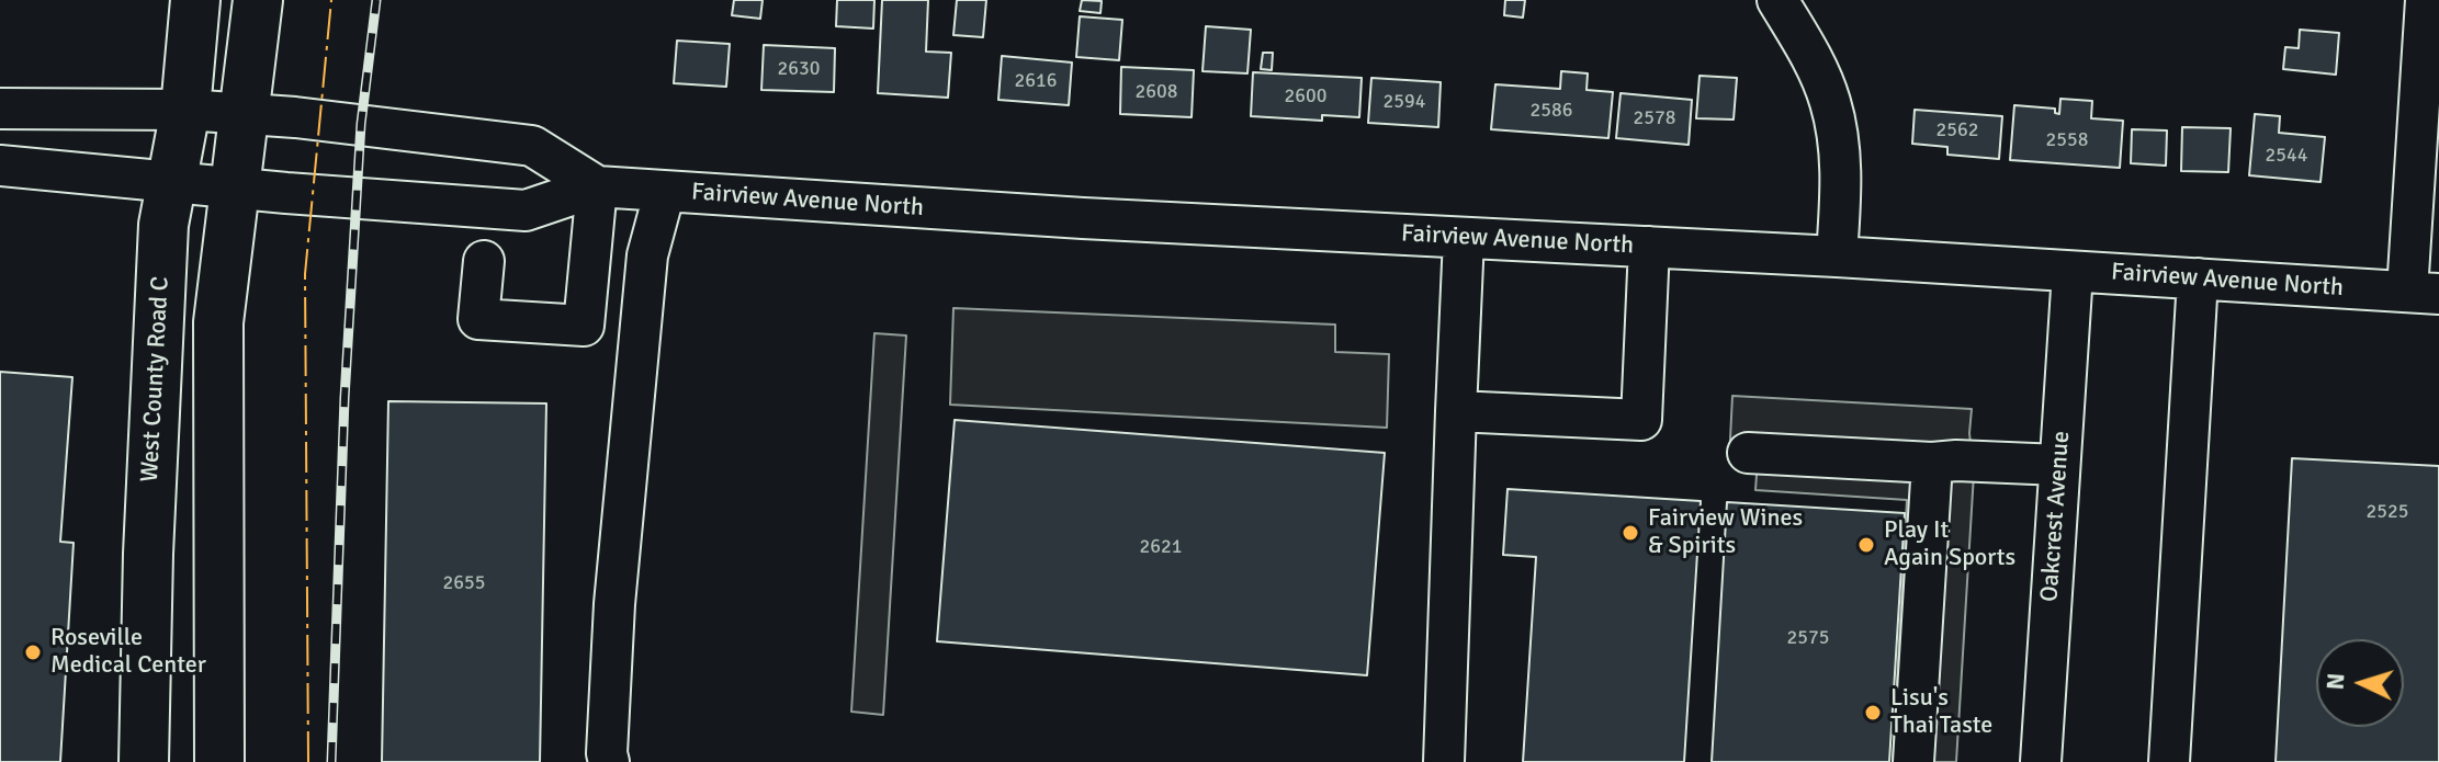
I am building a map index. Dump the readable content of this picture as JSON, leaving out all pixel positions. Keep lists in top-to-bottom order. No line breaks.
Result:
{"streets":{"main road":["West County Road C"],"street":["Fairview Avenue North","Oakcrest Avenue"]},"crossings":[["Fairview Avenue North","West County Road C"],["Fairview Avenue North","Oakcrest Avenue"]],"places":["Fairview Wines & Spirits","Play It Again Sports","Roseville Medical Center","Lisu's Thai Taste"],"house_numbers":["2630","2616","2608","2600","2594","2586","2578","2562","2558","2544","2525","2621","2655","2575"],"north":"left"}
